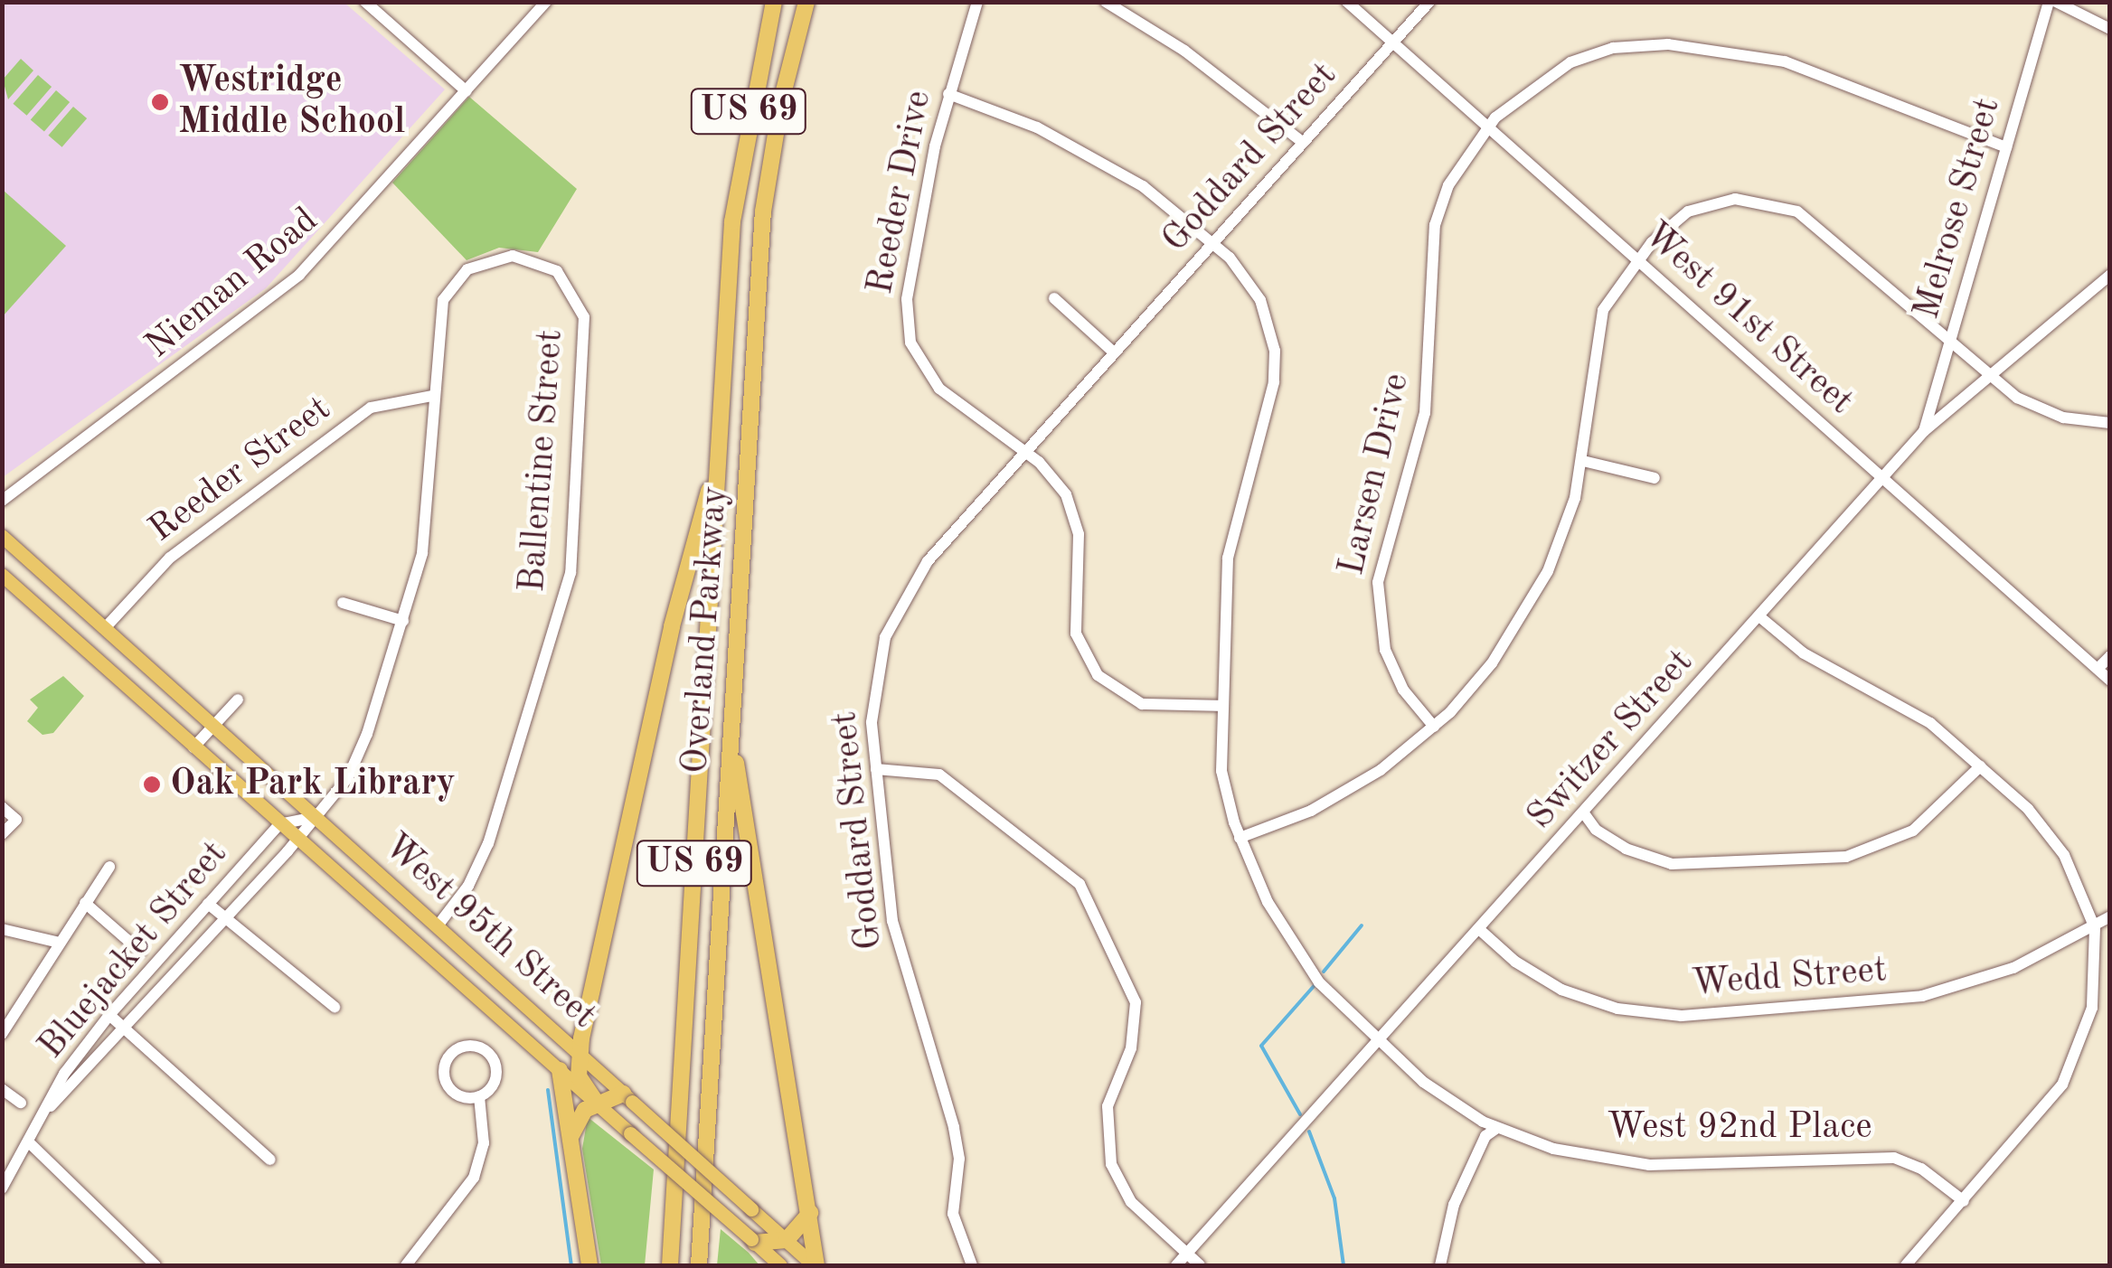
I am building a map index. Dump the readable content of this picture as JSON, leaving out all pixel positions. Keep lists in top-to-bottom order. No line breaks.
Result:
{"streets":{"highway":["US 69","Overland Parkway"],"main road":["West 95th Street"],"street":["Goddard Street","Reeder Drive","Melrose Street","Nieman Road","West 91st Street","Ballentine Street","Reeder Street","Larsen Drive","Switzer Street","Bluejacket Street","Wedd Street","West 92nd Place"]},"crossings":[["Goddard Street","Reeder Drive"],["Goddard Street","West 91st Street"],["Goddard Street","West 92nd Place"],["Reeder Drive","West 92nd Place"],["Melrose Street","Larsen Drive"],["Melrose Street","Switzer Street"],["West 91st Street","Larsen Drive"],["West 91st Street","Switzer Street"],["Ballentine Street","West 95th Street"],["Ballentine Street","Bluejacket Street"],["Reeder Street","West 95th Street"],["Reeder Street","Bluejacket Street"],["Switzer Street","Wedd Street"],["Switzer Street","West 92nd Place"],["West 95th Street","Bluejacket Street"]],"places":["Westridge Middle School","Oak Park Library"]}
